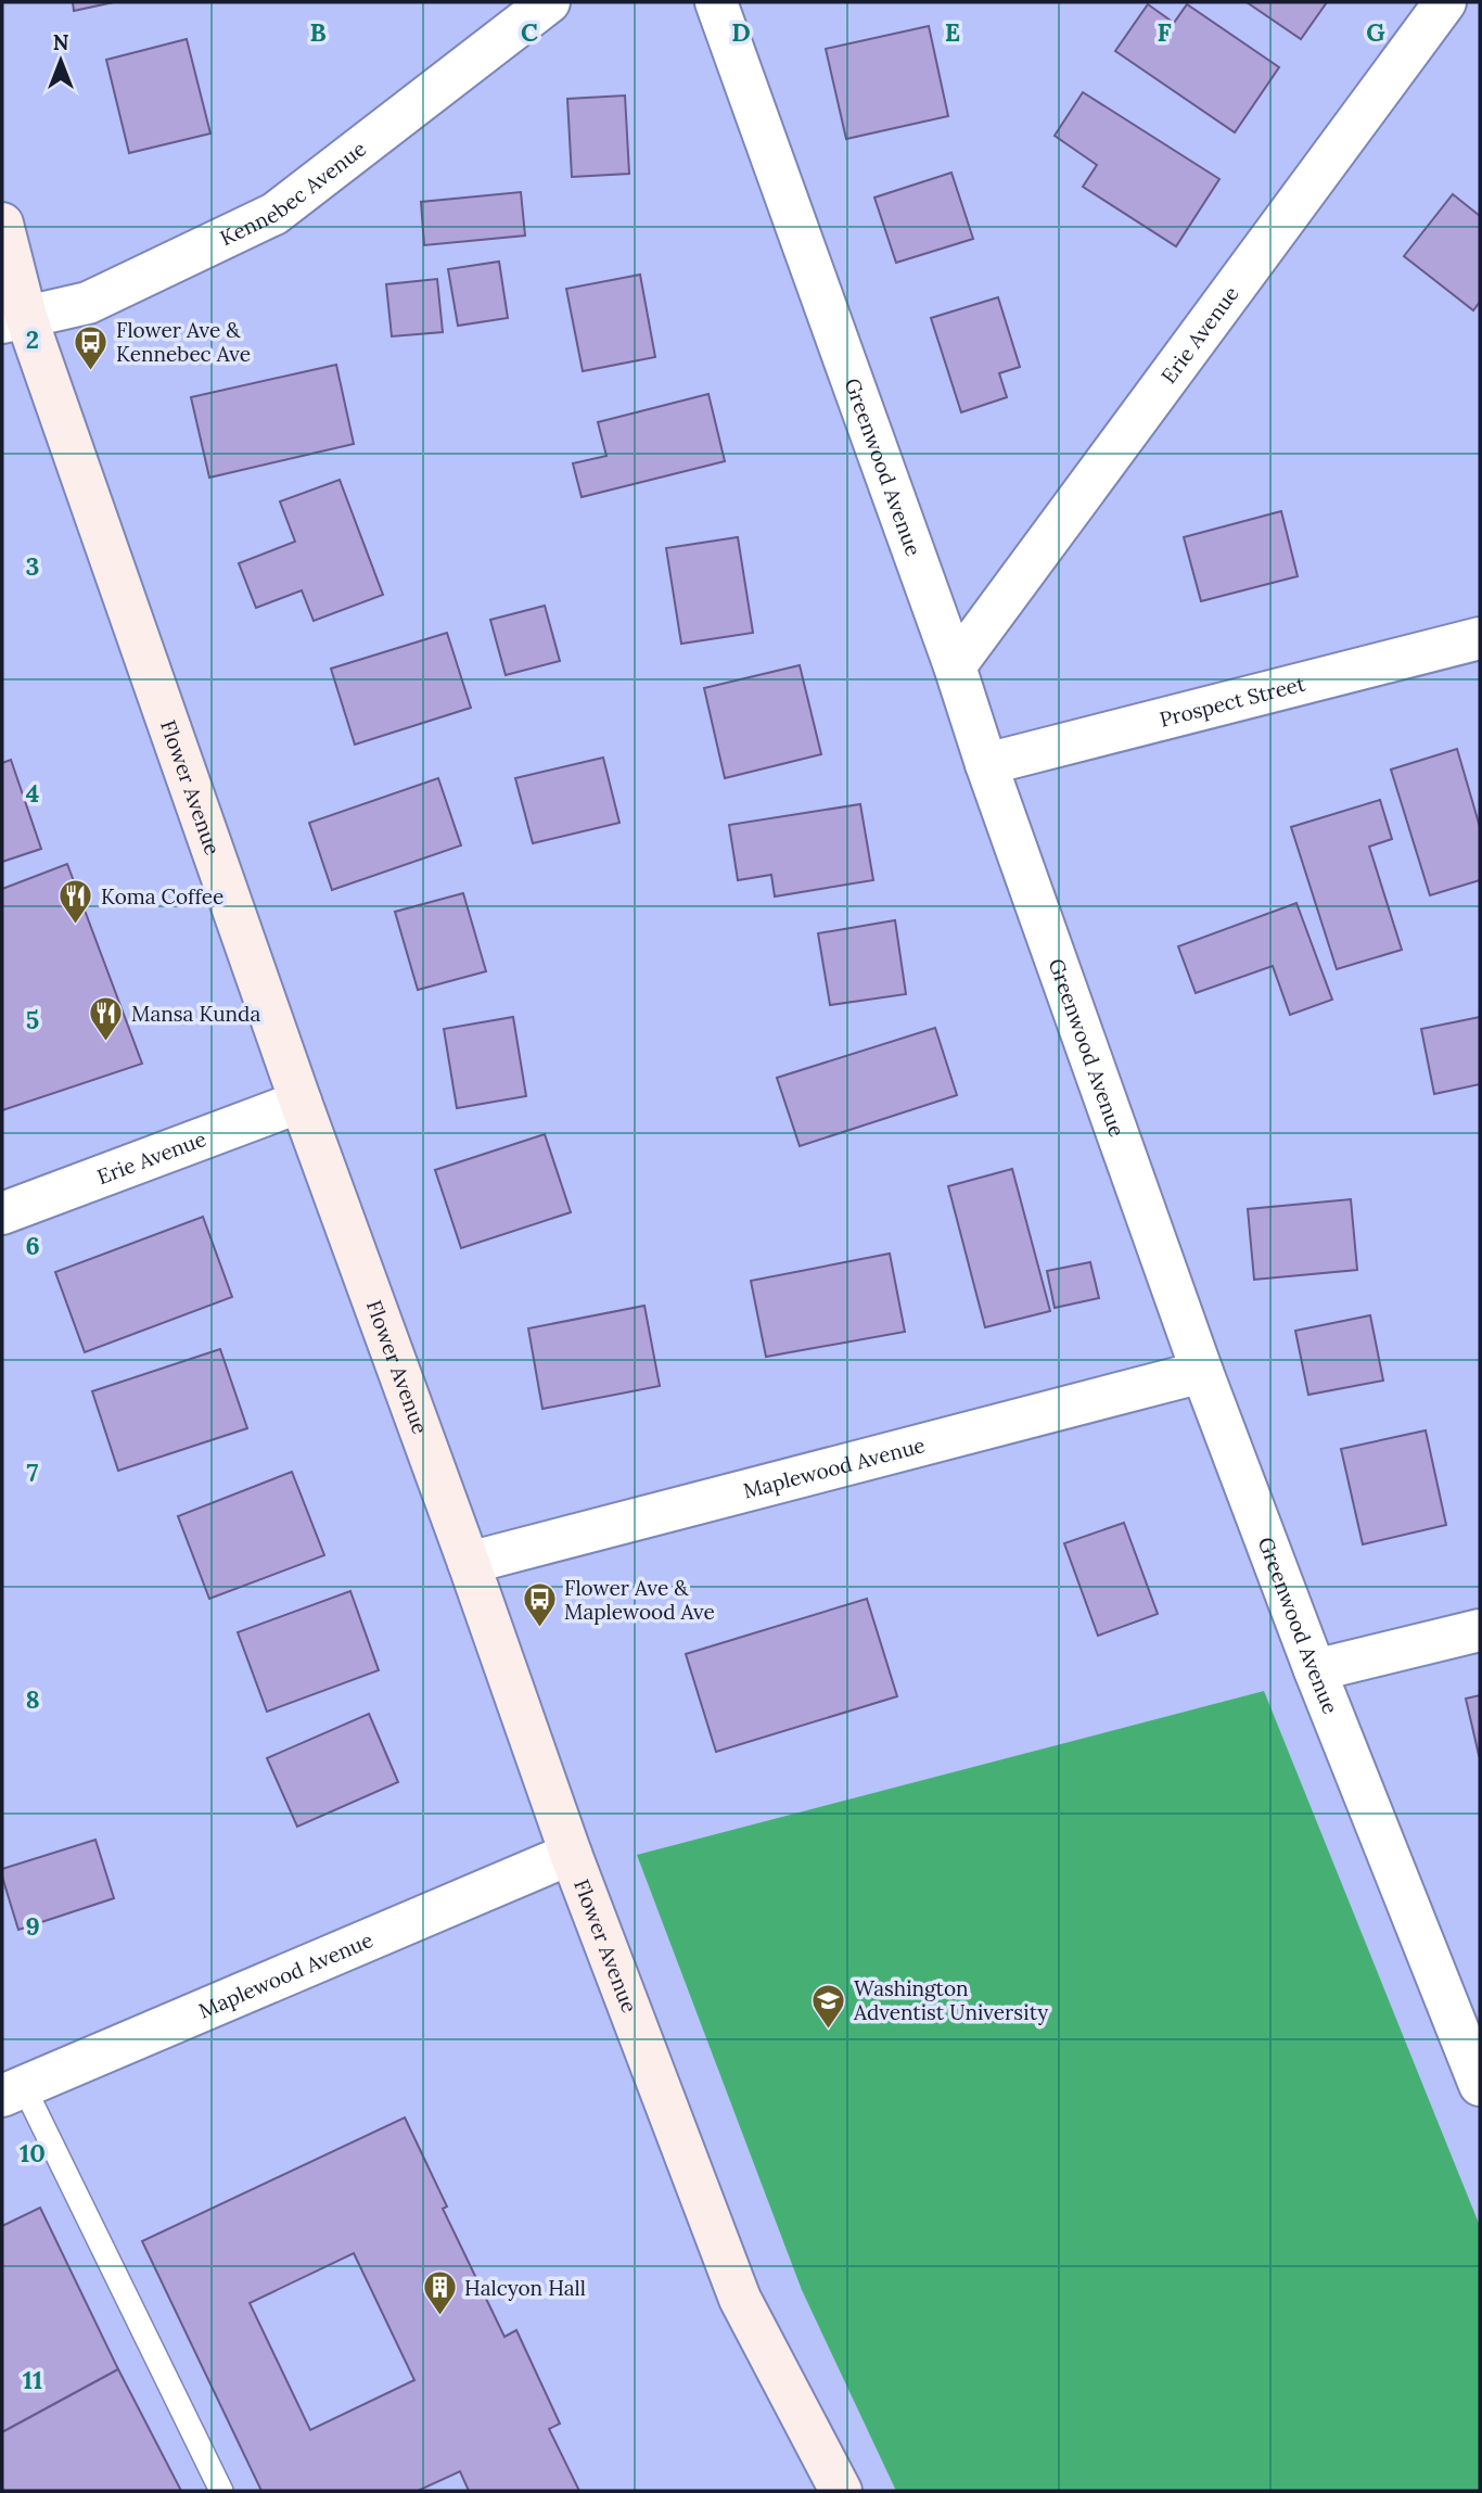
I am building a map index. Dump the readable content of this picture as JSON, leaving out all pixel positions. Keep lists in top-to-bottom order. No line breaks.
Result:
{"streets":{"street":["Kennebec Avenue","Erie Avenue","Greenwood Avenue","Prospect Street","Flower Avenue","Maplewood Avenue"]},"crossings":[["Kennebec Avenue","Flower Avenue"],["Erie Avenue","Greenwood Avenue"],["Erie Avenue","Flower Avenue"],["Greenwood Avenue","Prospect Street"],["Greenwood Avenue","Maplewood Avenue"],["Flower Avenue","Maplewood Avenue"]],"places":{"bus stop":["Flower Ave & Kennebec Ave","Flower Ave & Maplewood Ave"],"restaurant":["Koma Coffee","Mansa Kunda"],"school or university":["Washington Adventist University"],"building":["Halcyon Hall"]},"north":"top","grid":{"columns":["B","C","D","E","F","G"],"rows":["2","3","4","5","6","7","8","9","10","11"]}}
